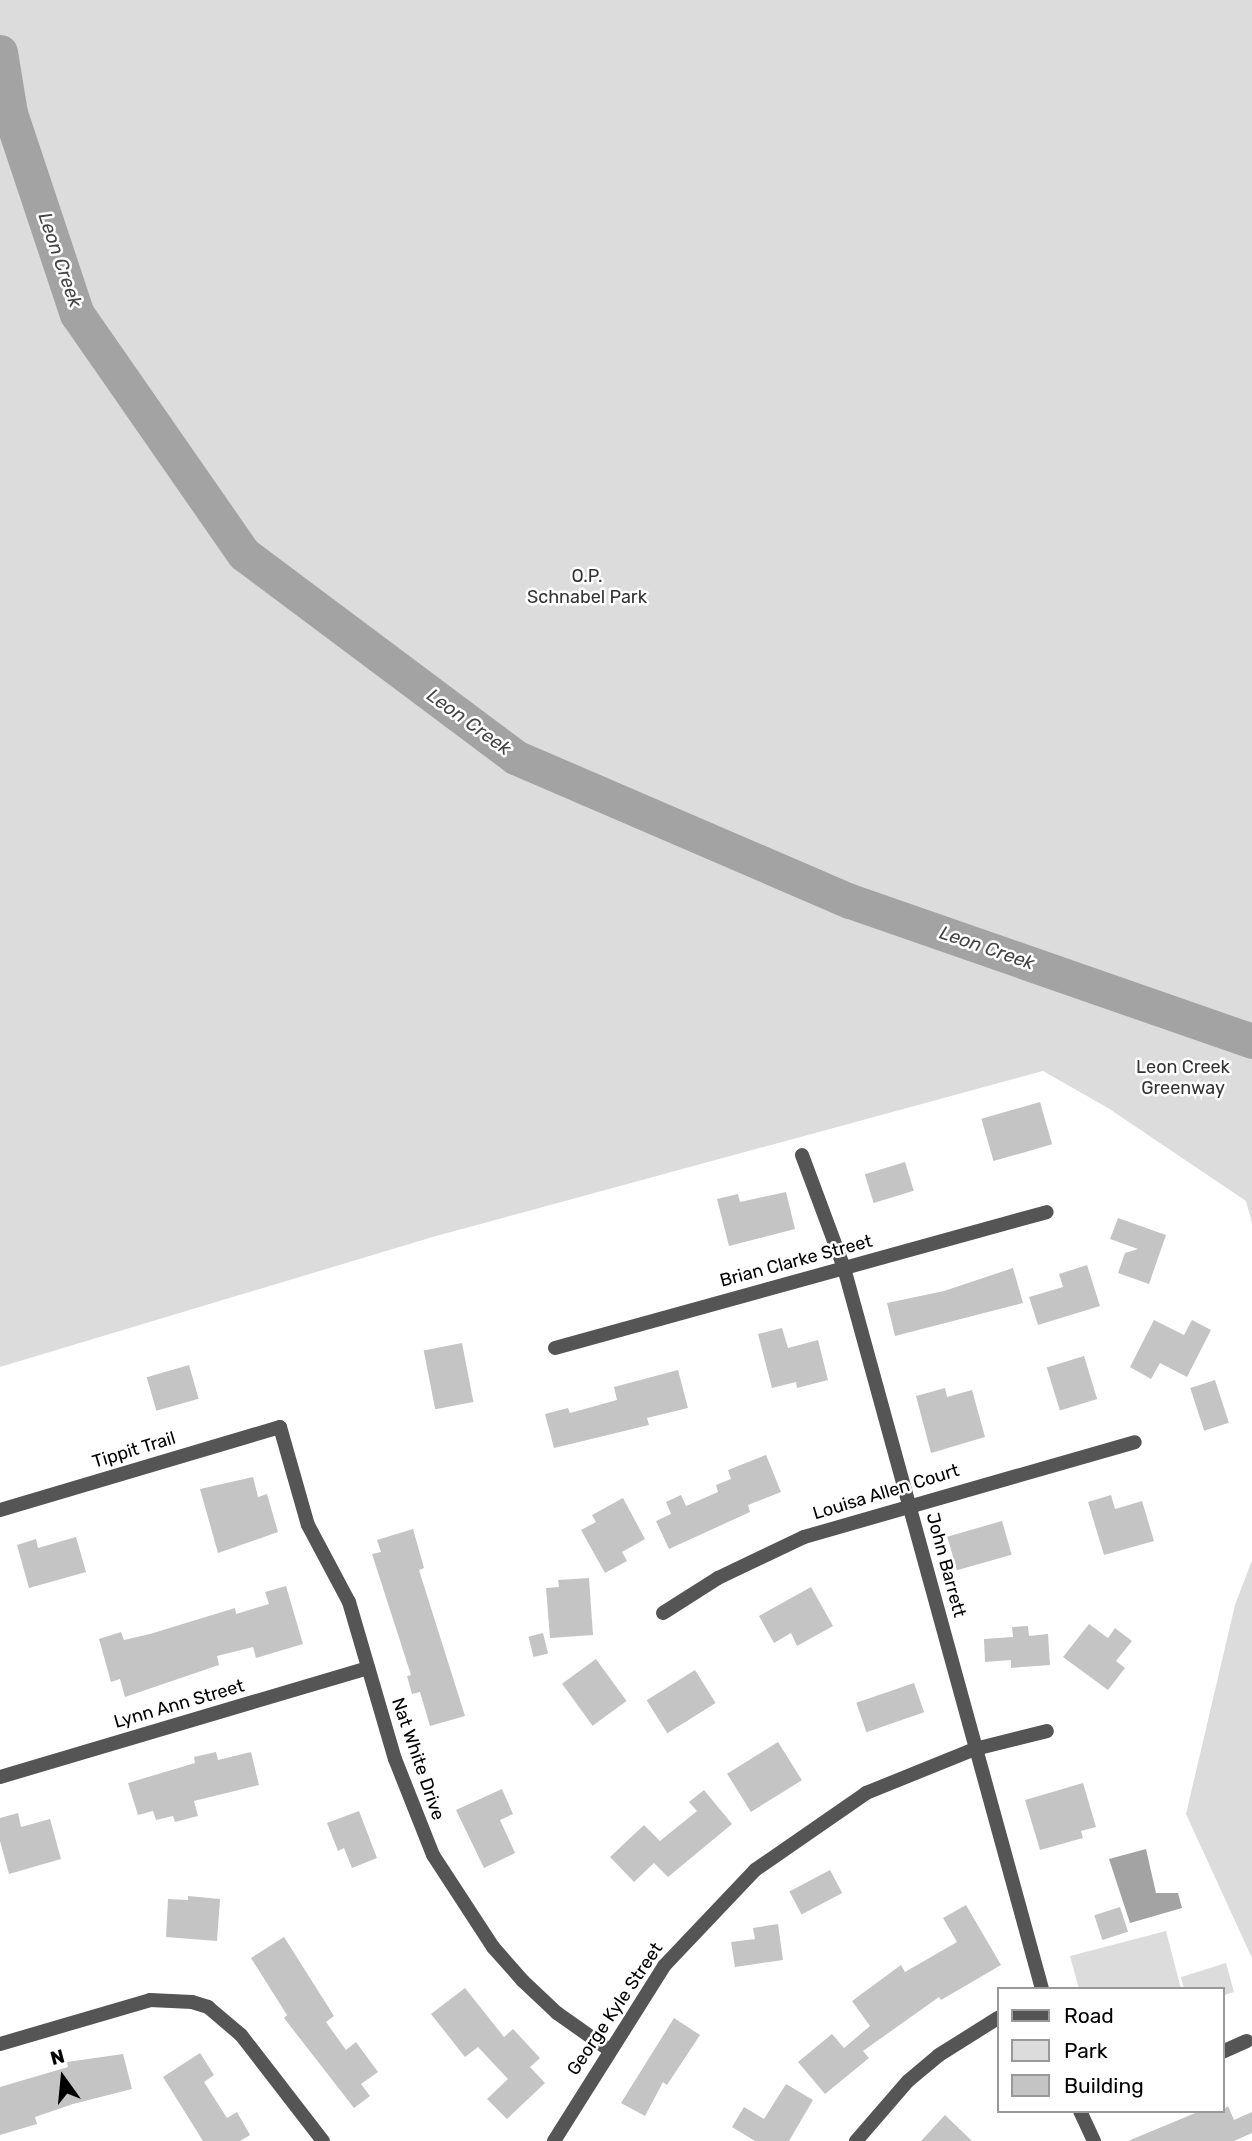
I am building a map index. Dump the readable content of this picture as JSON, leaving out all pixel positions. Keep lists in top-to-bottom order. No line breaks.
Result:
{"streets":{"street":["Brian Clarke Street","Tippit Trail","Louisa Allen Court","John Barrett","Lynn Ann Street","Nat White Drive","George Kyle Street"]},"crossings":[["Brian Clarke Street","John Barrett"],["Tippit Trail","Nat White Drive"],["Louisa Allen Court","John Barrett"],["John Barrett","George Kyle Street"],["Lynn Ann Street","Nat White Drive"],["Nat White Drive","George Kyle Street"]],"water":["Leon Creek"],"parks":["O.P. Schnabel Park","Leon Creek Greenway"],"legend":["Road","Park","Building"],"north":"top"}
